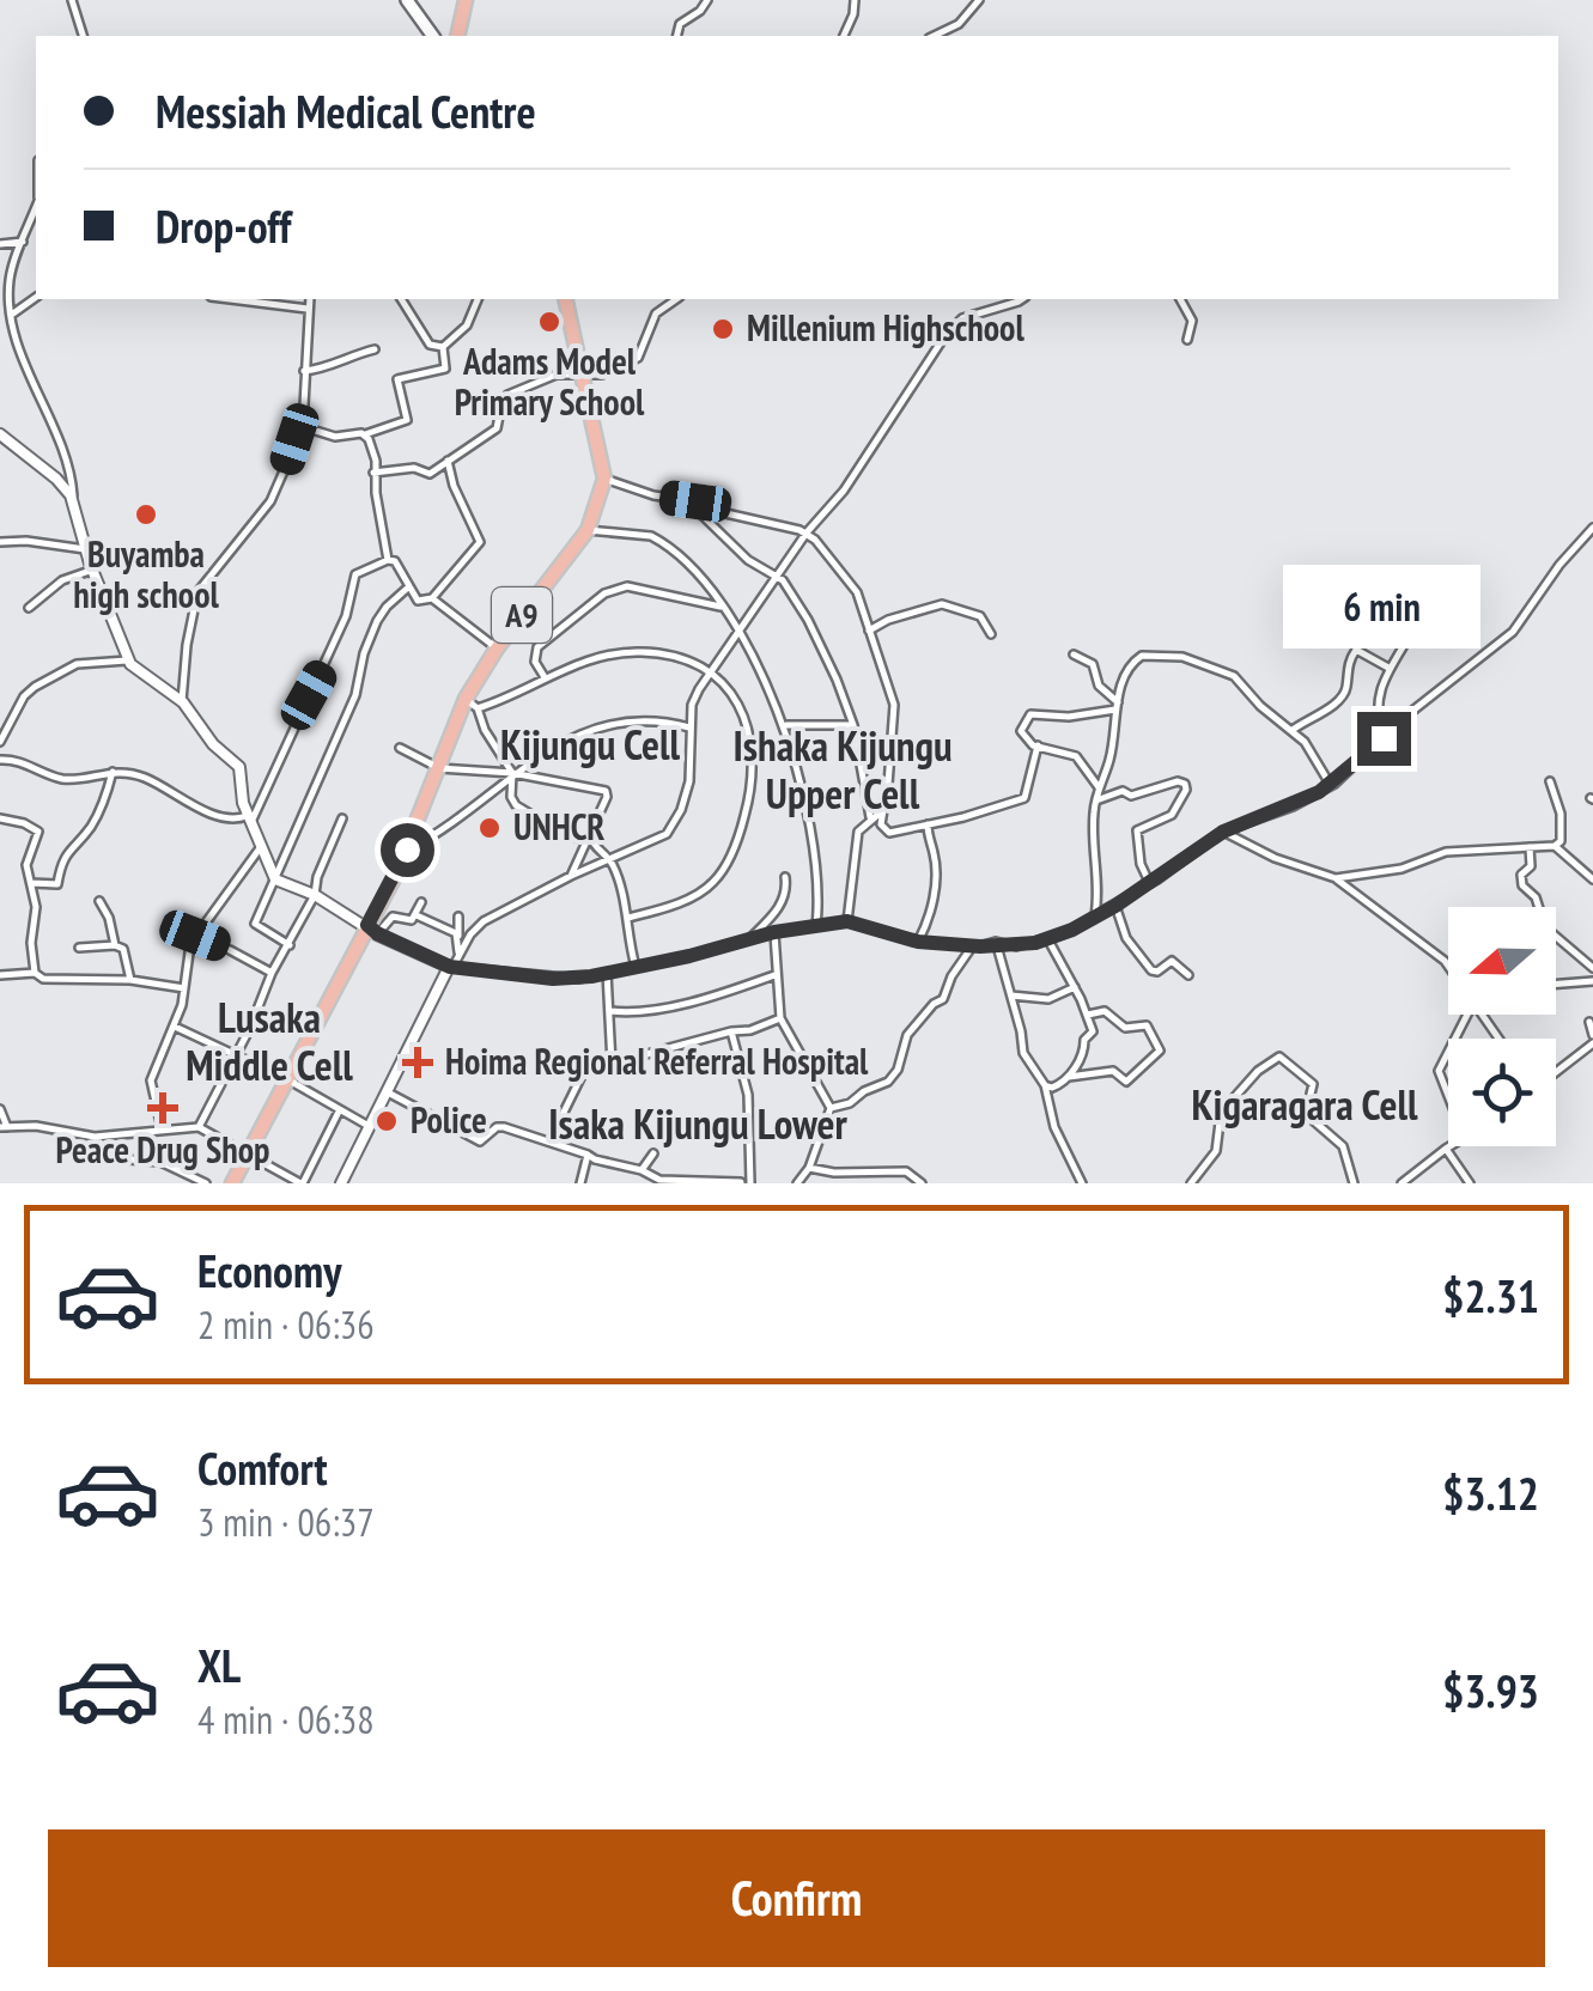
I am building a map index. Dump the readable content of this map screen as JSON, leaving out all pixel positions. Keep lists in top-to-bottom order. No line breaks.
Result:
{"streets":{"main road":["A9"]},"districts":["Kijungu Cell","Ishaka Kijungu Upper Cell","Lusaka Middle Cell","Kigaragara Cell","Isaka Kijungu Lower"],"places":{"other":["Adams Model Primary School","Millenium Highschool","Buyamba high school","UNHCR","Police"],"health":["Hoima Regional Referral Hospital","Peace Drug Shop"]},"north":"left","page":{"banner":["Messiah Medical Centre","Drop-off"],"bubble":"6 min","list":[{"name":"Economy","note":"2 min · 06:36","value":"$2.31"},{"name":"Comfort","note":"3 min · 06:37","value":"$3.12"},{"name":"XL","note":"4 min · 06:38","value":"$3.93"}],"buttons":"Confirm"}}
